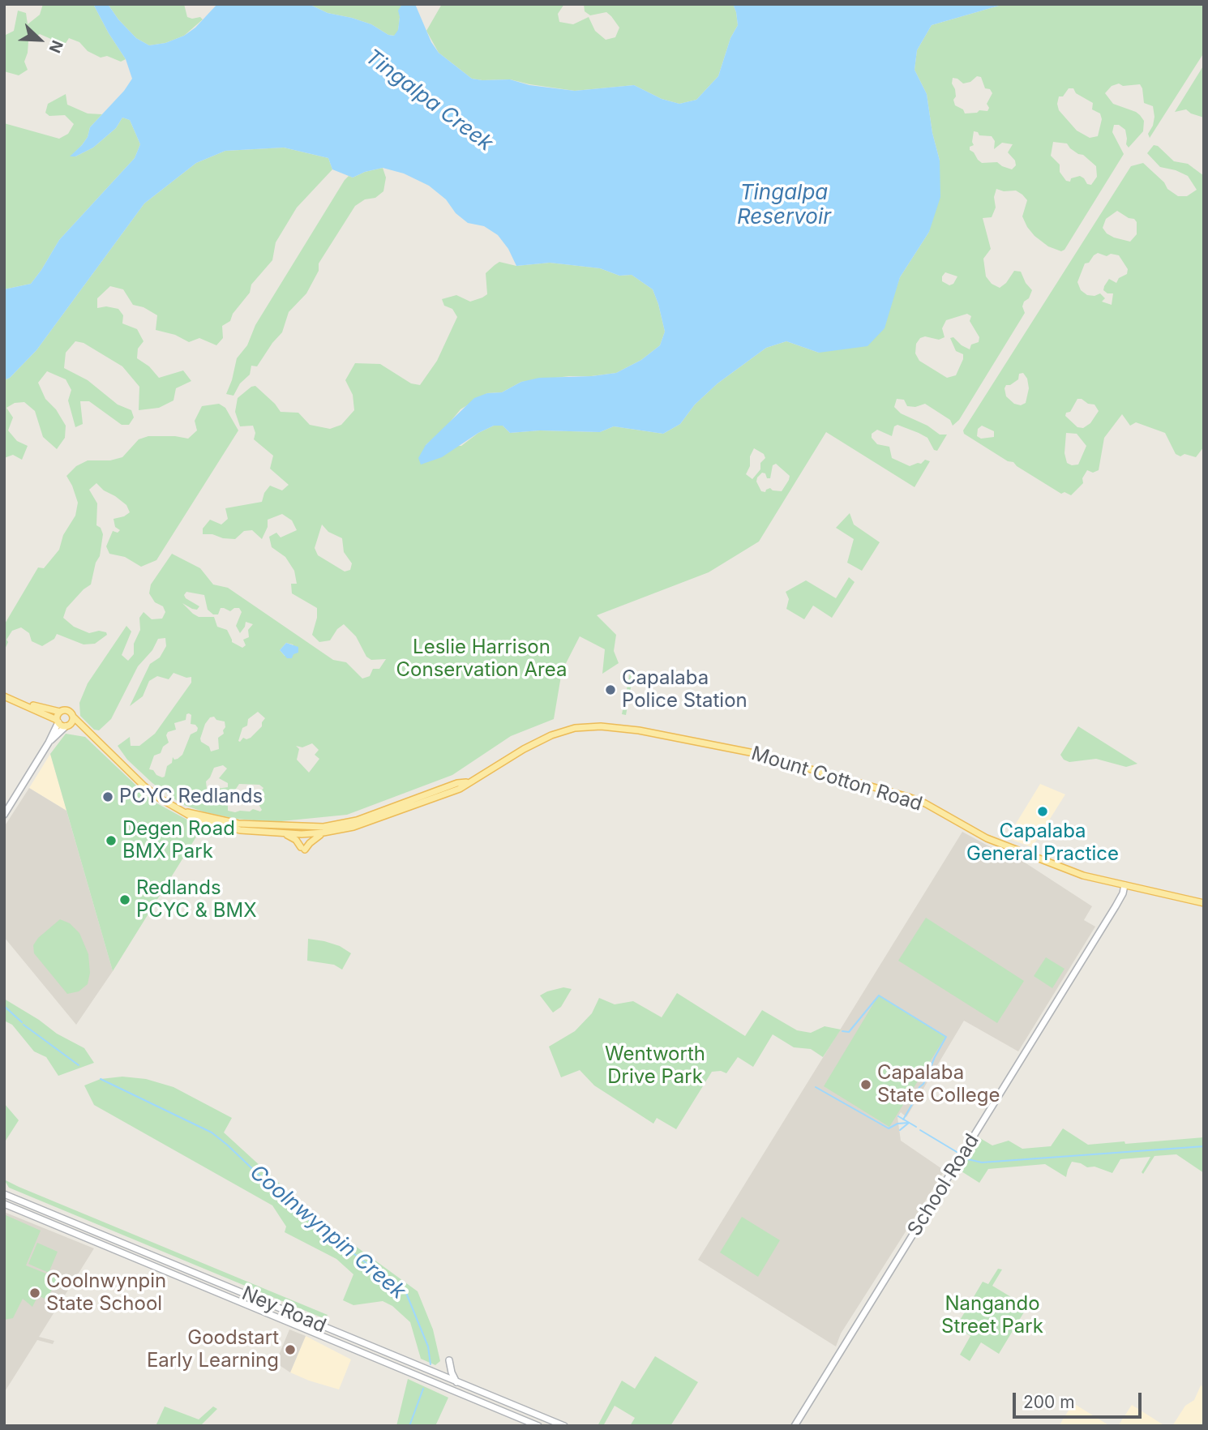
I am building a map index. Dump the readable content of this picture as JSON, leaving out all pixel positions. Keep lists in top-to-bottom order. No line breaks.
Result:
{"streets":{"main road":["Mount Cotton Road","School Road","Ney Road"]},"crossings":[["Mount Cotton Road","School Road"]],"water":["Tingalpa Creek","Tingalpa Reservoir","Coolnwynpin Creek"],"parks":["Leslie Harrison Conservation Area","Wentworth Drive Park","Nangando Street Park"],"places":["Capalaba Police Station","PCYC Redlands","Capalaba General Practice","Degen Road BMX Park","Redlands PCYC & BMX","Capalaba State College","Coolnwynpin State School","Goodstart Early Learning"],"scale_bar":"200 m","north":"bottom right"}
